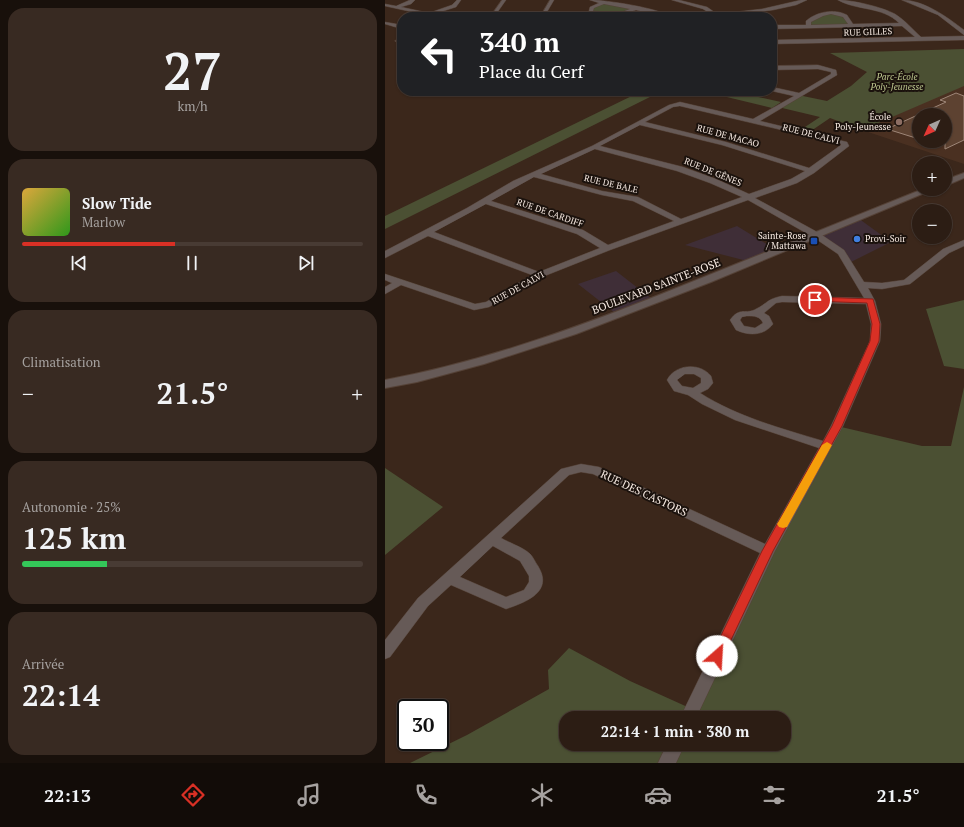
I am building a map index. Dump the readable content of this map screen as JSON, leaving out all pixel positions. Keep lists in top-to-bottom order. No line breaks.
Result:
{"streets":{"street":["RUE GILLES","RUE DE CALVI","RUE DE MACAO","RUE DE GÊNES","RUE DE BALE","RUE DE CARDIFF","BOULEVARD SAINTE-ROSE","RUE DES CASTORS"]},"crossings":[["RUE DE CALVI","RUE DE MACAO"],["RUE DE CALVI","RUE DE GÊNES"],["RUE DE CALVI","RUE DE BALE"],["RUE DE CALVI","RUE DE CARDIFF"],["RUE DE GÊNES","BOULEVARD SAINTE-ROSE"],["RUE DE GÊNES","RUE DES CASTORS"]],"parks":["Parc-École Poly-Jeunesse"],"places":{"other":["École Poly-Jeunesse","Provi-Soir"],"transit":["Sainte-Rose / Mattawa"]},"north":"bottom left","page":{"tile":[["27","km/h"],"Climatisation",["Autonomie · 25%","125 km"],["Arrivée","22:14"]],"turn":["340 m","Place du Cerf"],"map_buttons":["+","−"],"song":["Slow Tide","Marlow"],"heat":["−","21.5°","+"],"limit":"30","trip":"22:14 · 1 min · 380 m","tabs":["22:13","21.5°"]}}
